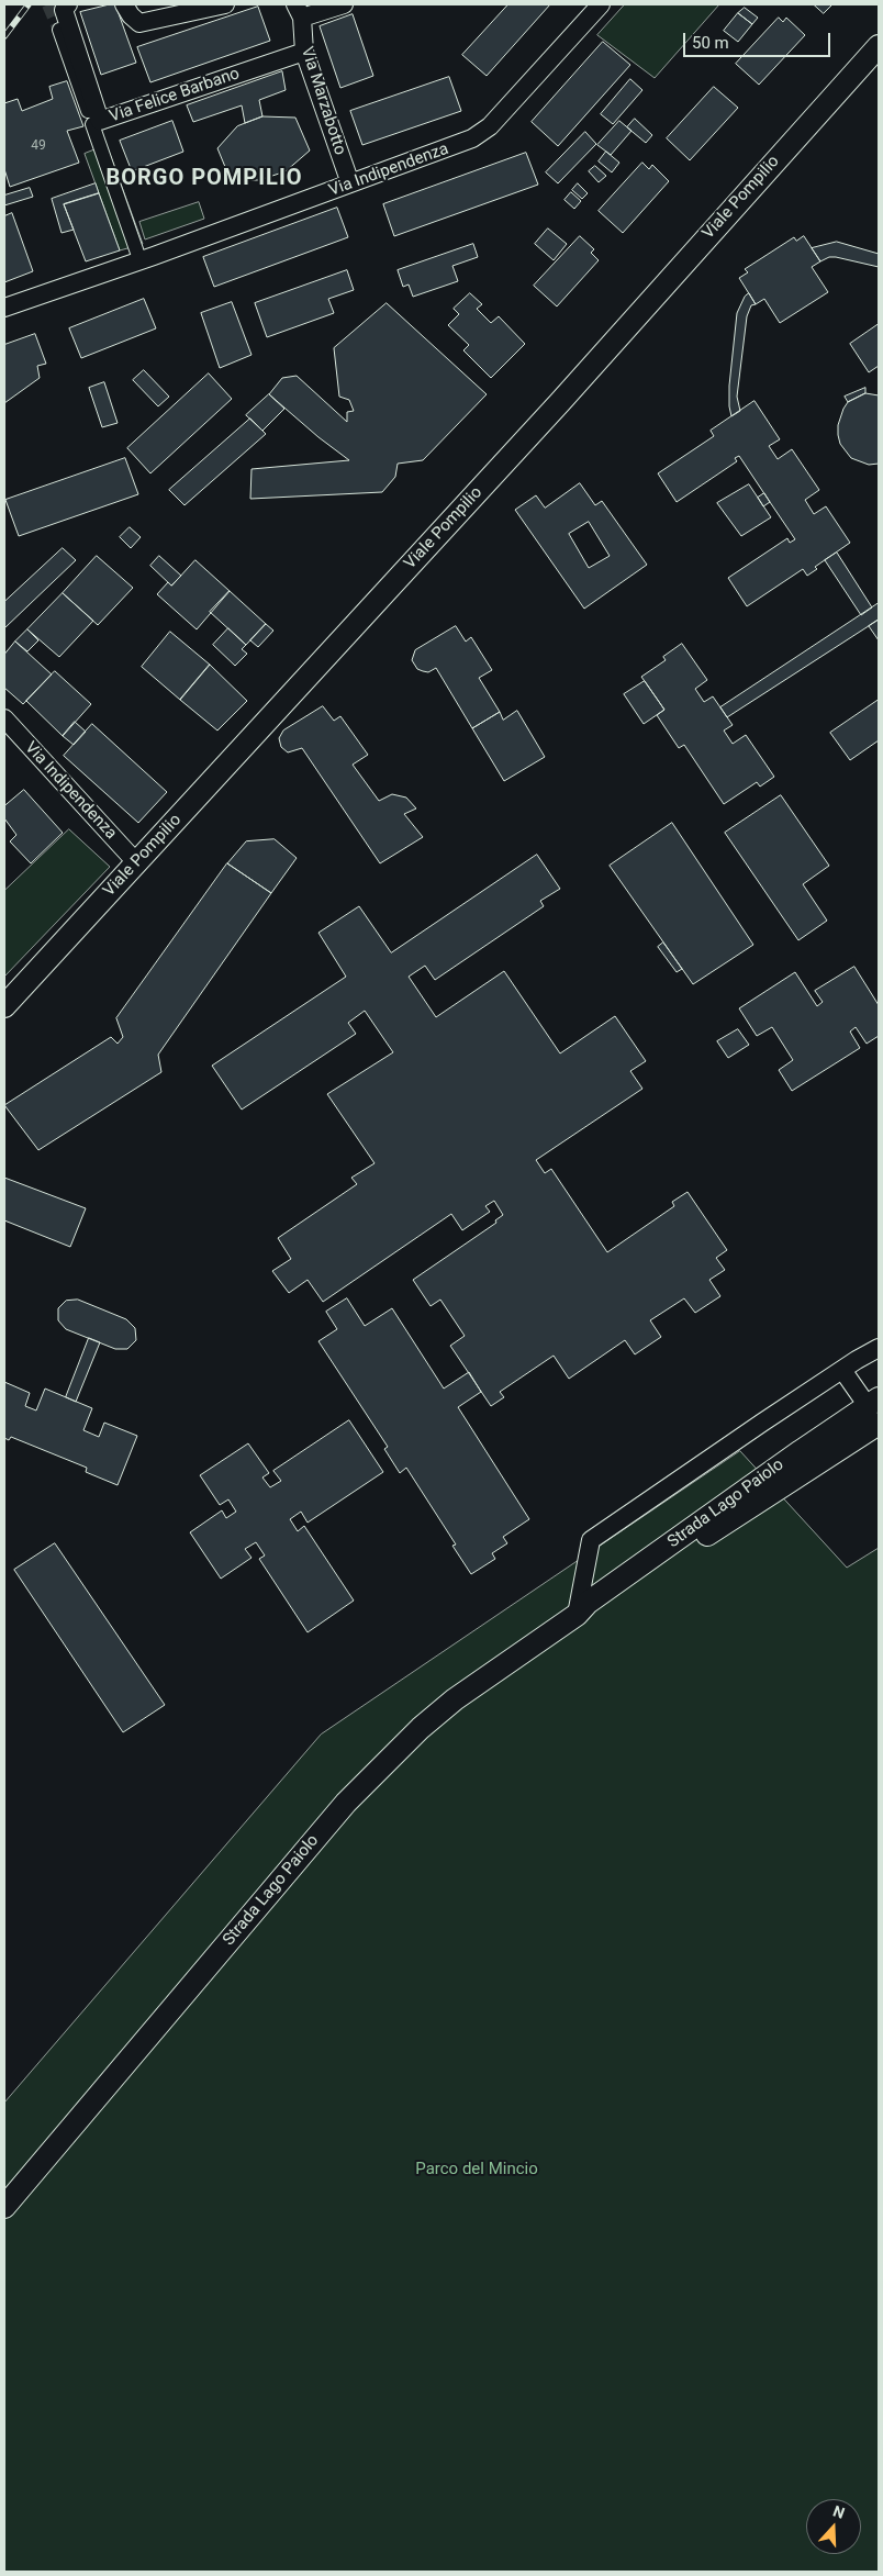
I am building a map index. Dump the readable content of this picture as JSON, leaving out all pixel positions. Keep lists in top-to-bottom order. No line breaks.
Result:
{"streets":{"street":["Via Felice Barbano","Via Marzabotto","Via Indipendenza","Viale Pompilio","Strada Lago Paiolo"]},"crossings":[["Via Felice Barbano","Via Marzabotto"],["Via Marzabotto","Via Indipendenza"],["Via Indipendenza","Viale Pompilio"]],"districts":["BORGO POMPILIO"],"parks":["Parco del Mincio"],"house_numbers":["49"],"scale_bar":"50 m","north":"top"}
